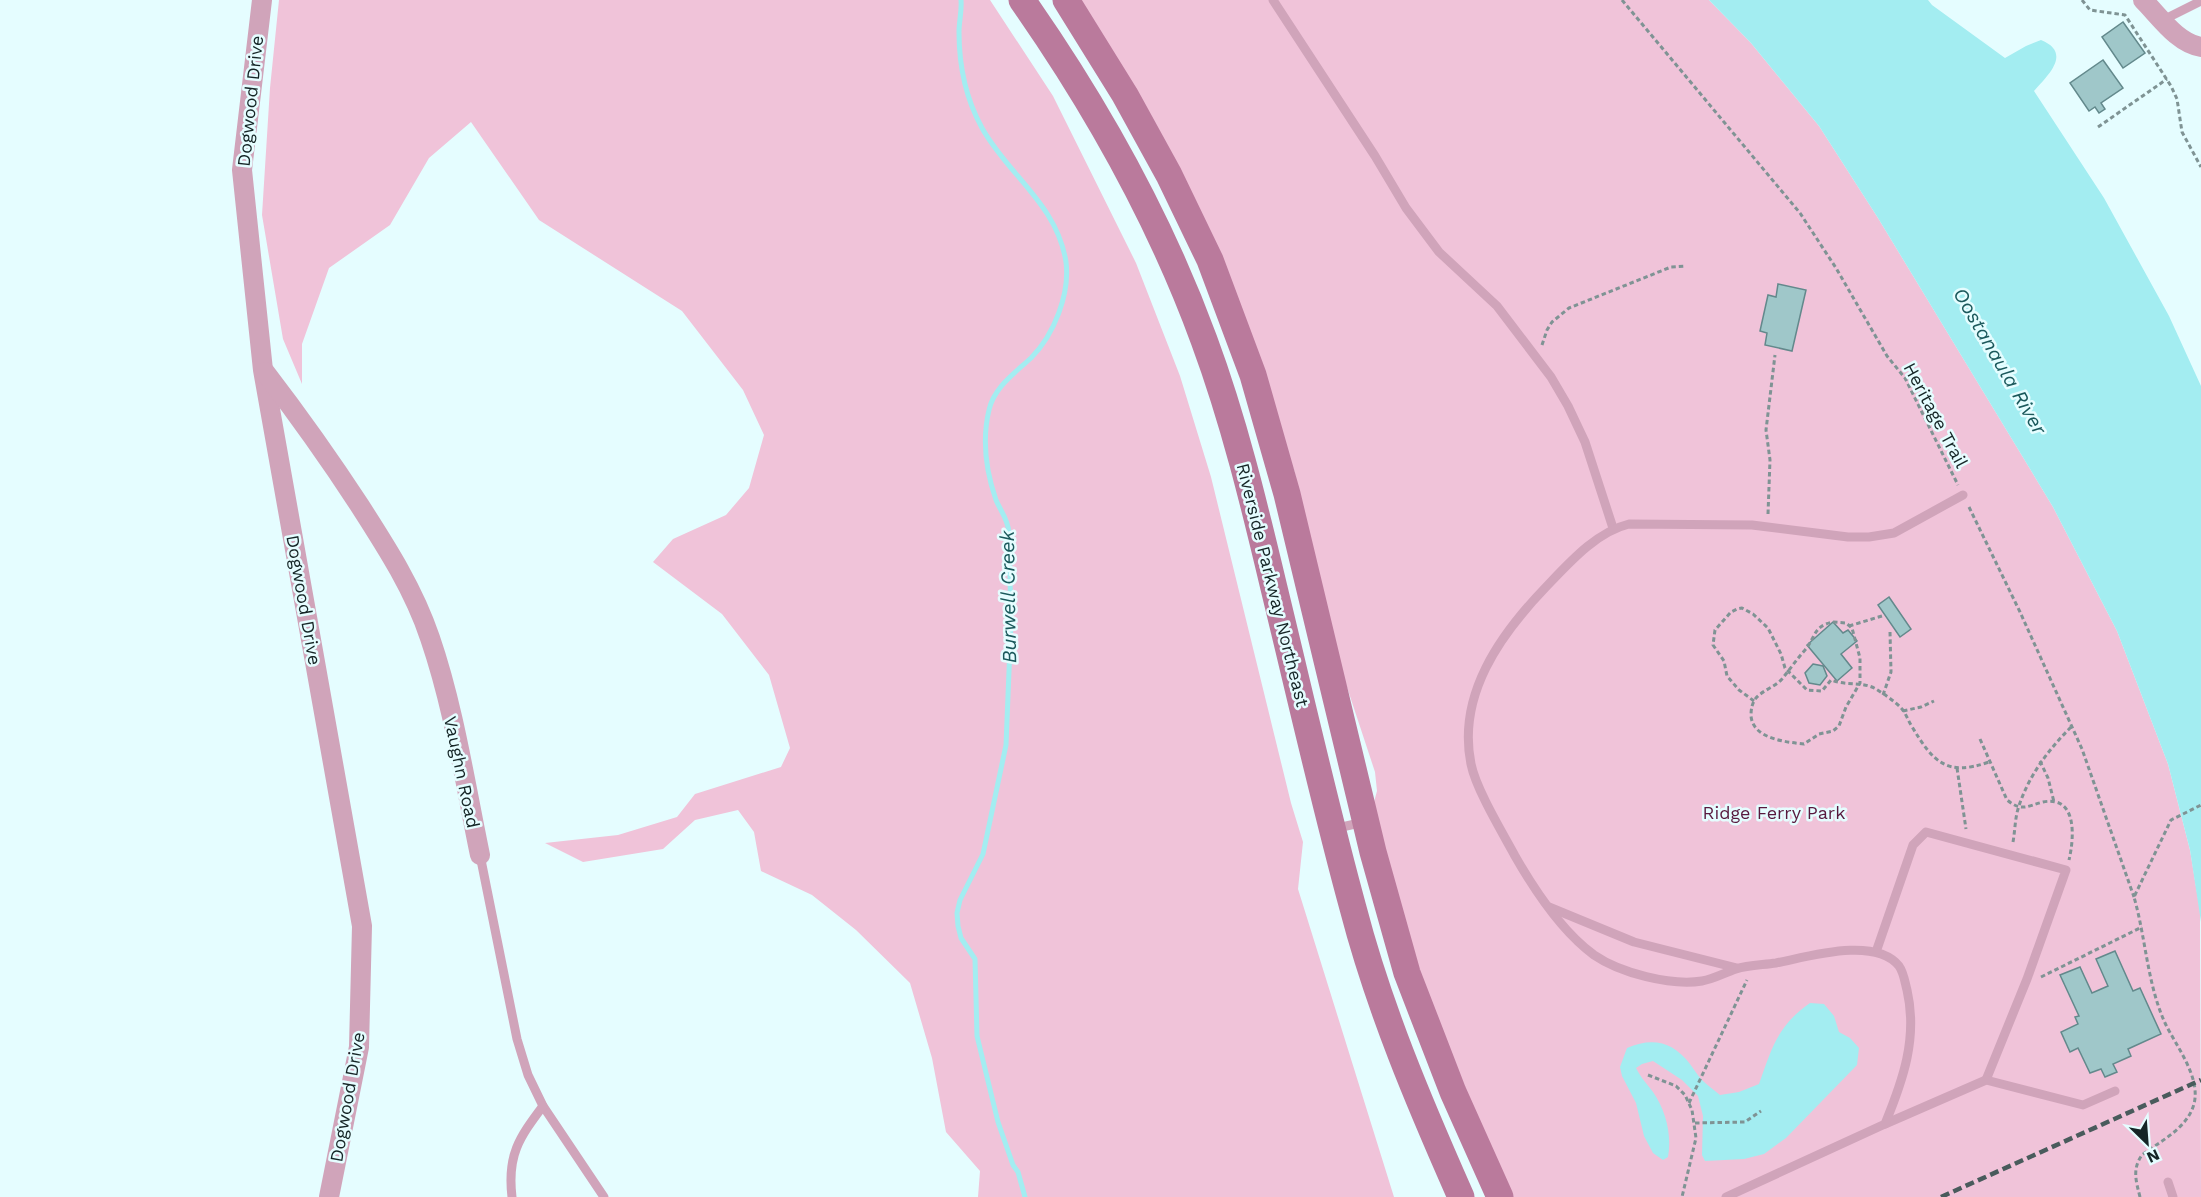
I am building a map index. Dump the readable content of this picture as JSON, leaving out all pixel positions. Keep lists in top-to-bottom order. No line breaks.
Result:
{"streets":{"main road":["Riverside Parkway Northeast"],"street":["Dogwood Drive","Vaughn Road"],"path":["Heritage Trail"]},"crossings":[["Dogwood Drive","Vaughn Road"]],"water":["Oostanaula River","Burwell Creek"],"parks":["Ridge Ferry Park"],"north":"bottom right"}
